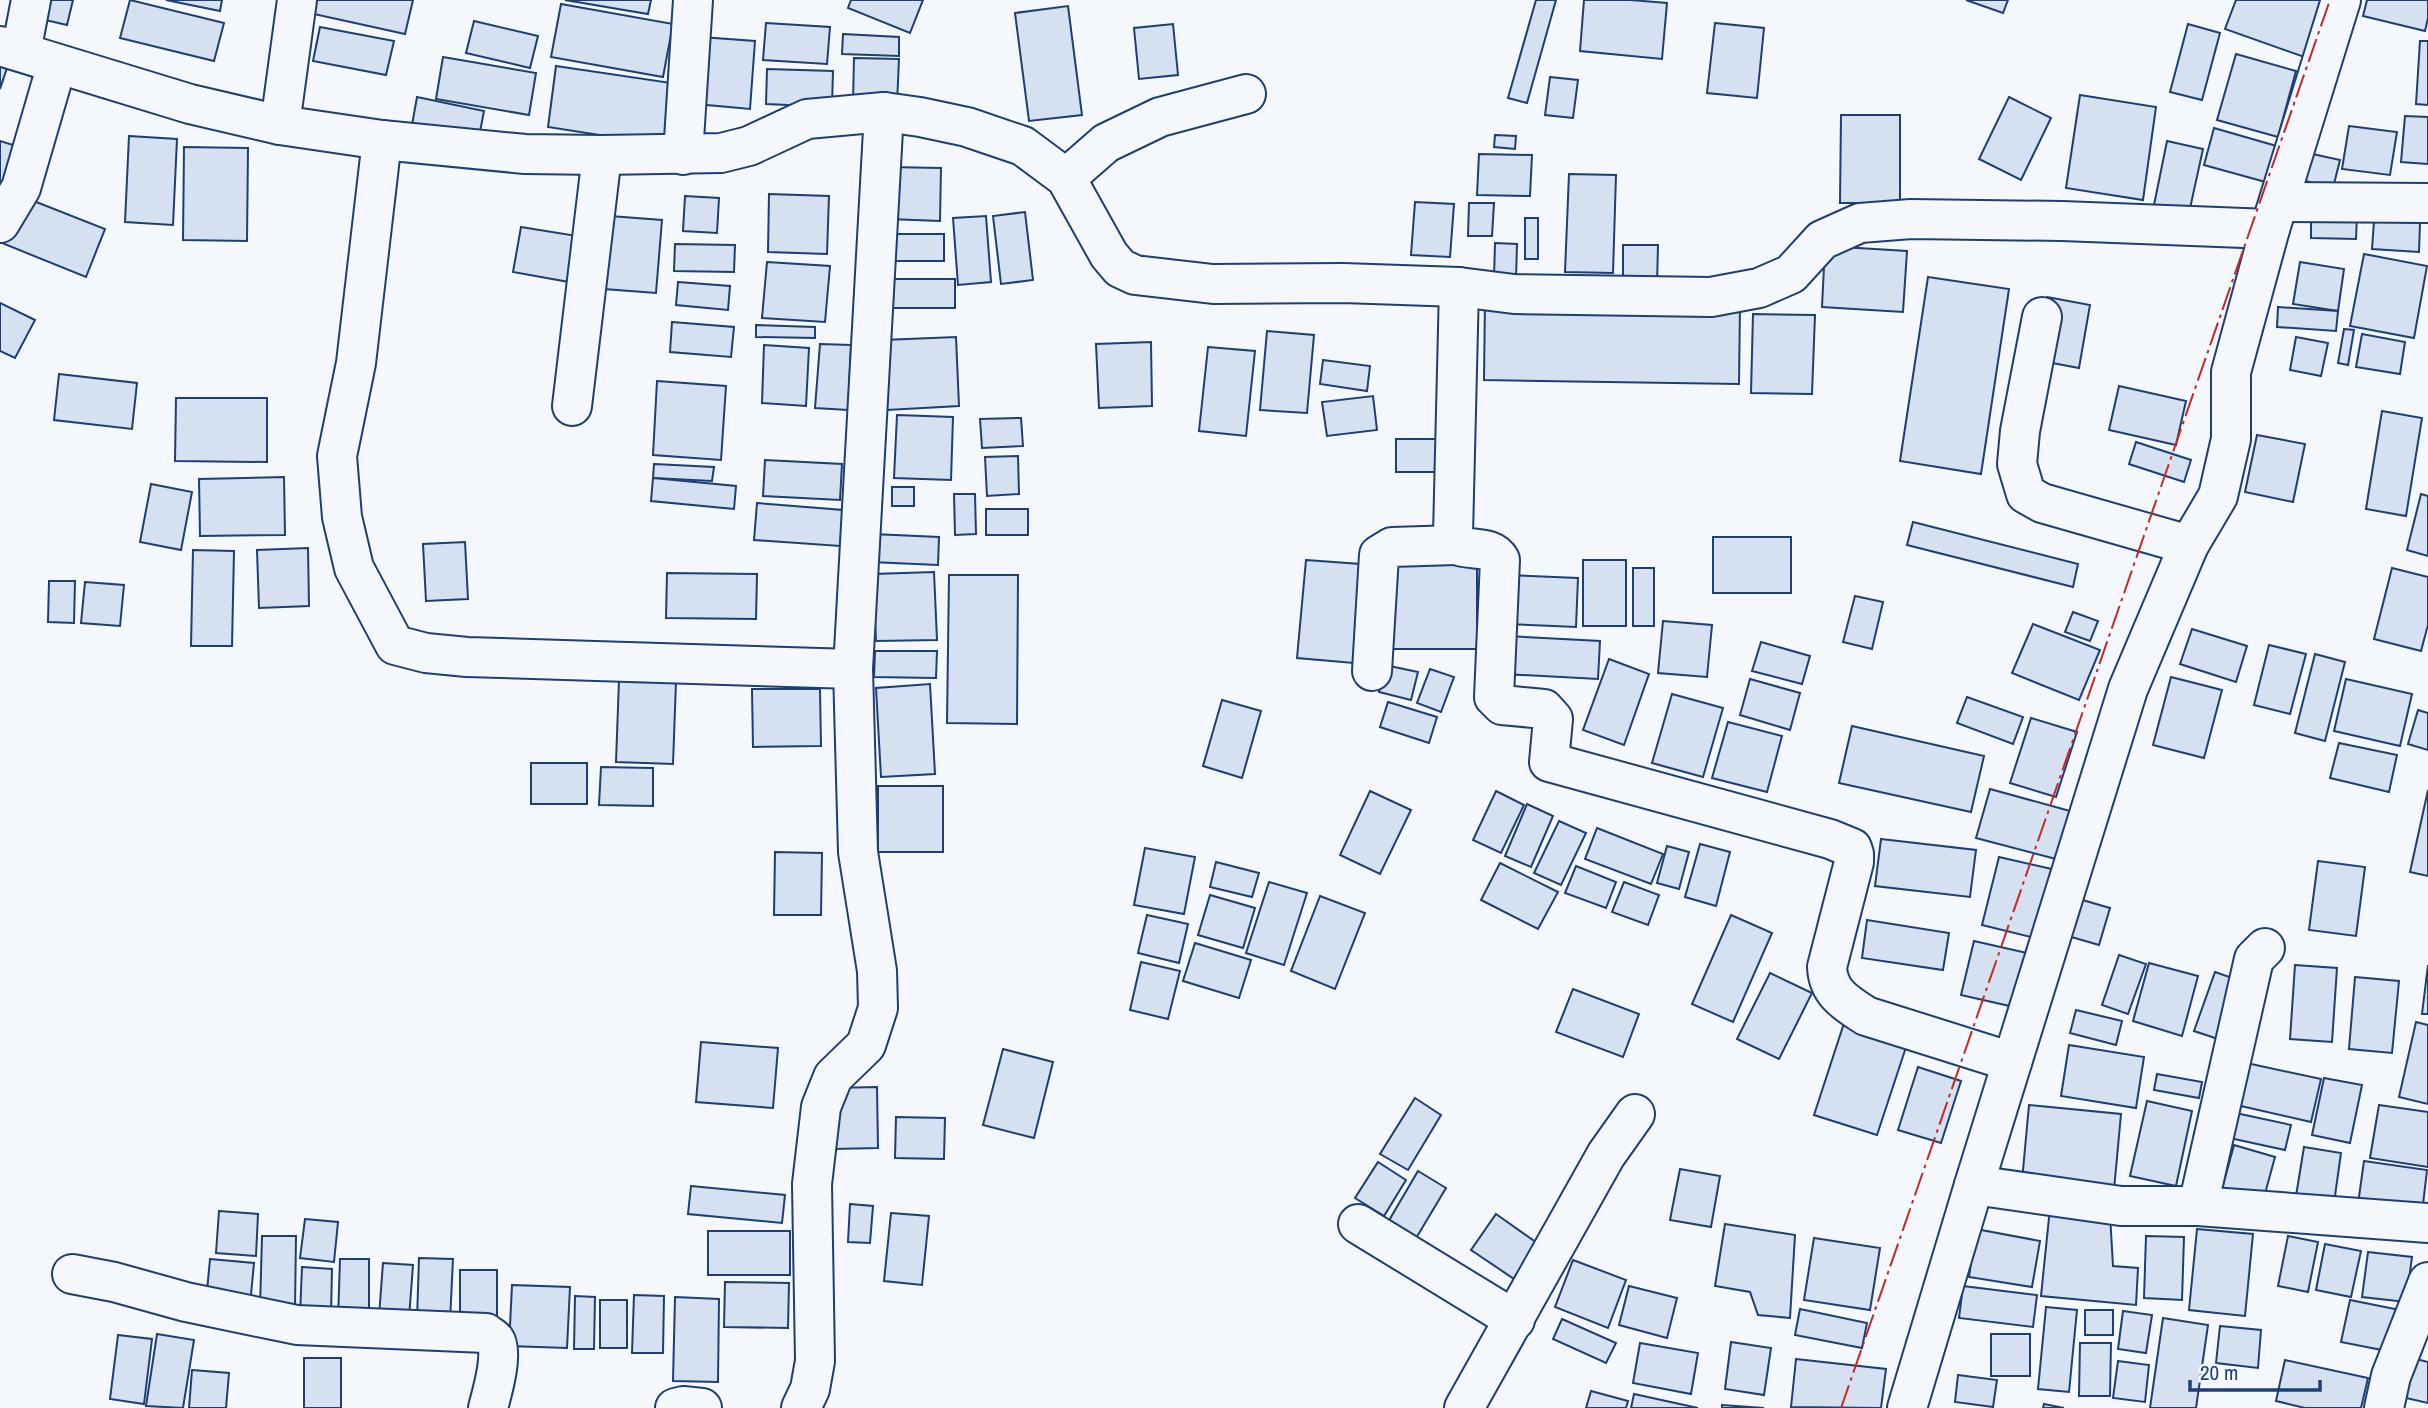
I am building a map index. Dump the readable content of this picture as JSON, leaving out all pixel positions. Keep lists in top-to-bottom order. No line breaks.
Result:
{"scale_bar":"20 m"}
